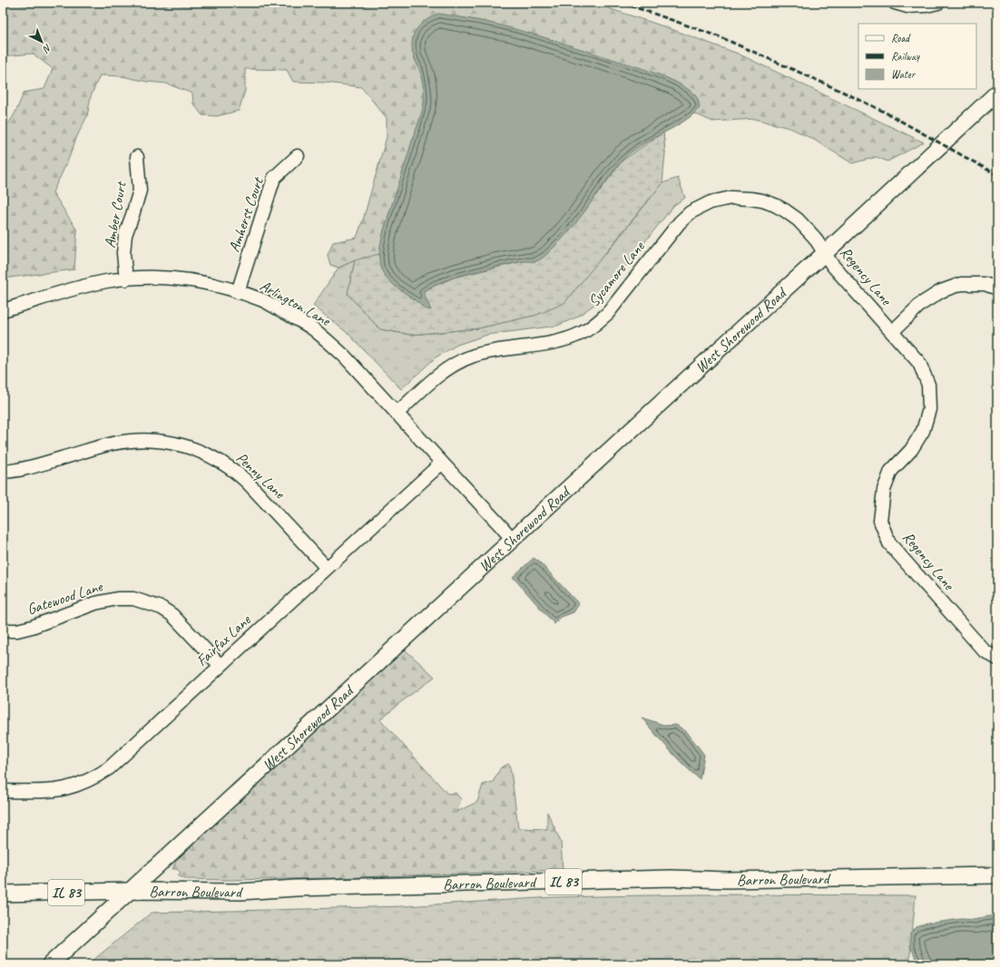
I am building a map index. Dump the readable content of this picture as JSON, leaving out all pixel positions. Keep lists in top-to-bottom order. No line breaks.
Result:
{"streets":{"main road":["West Shorewood Road","Barron Boulevard","IL 83"],"street":["Amber Court","Amherst Court","Sycamore Lane","Regency Lane","Arlington Lane","Penny Lane","Gatewood Lane","Fairfax Lane"]},"crossings":[["Amber Court","Arlington Lane"],["Amherst Court","Arlington Lane"],["Sycamore Lane","Regency Lane"],["Sycamore Lane","Arlington Lane"],["Sycamore Lane","West Shorewood Road"],["Regency Lane","West Shorewood Road"],["Arlington Lane","West Shorewood Road"],["Arlington Lane","Fairfax Lane"],["West Shorewood Road","Barron Boulevard"],["Penny Lane","Fairfax Lane"],["Gatewood Lane","Fairfax Lane"]],"legend":["Road","Railway","Water"],"north":"bottom right"}
